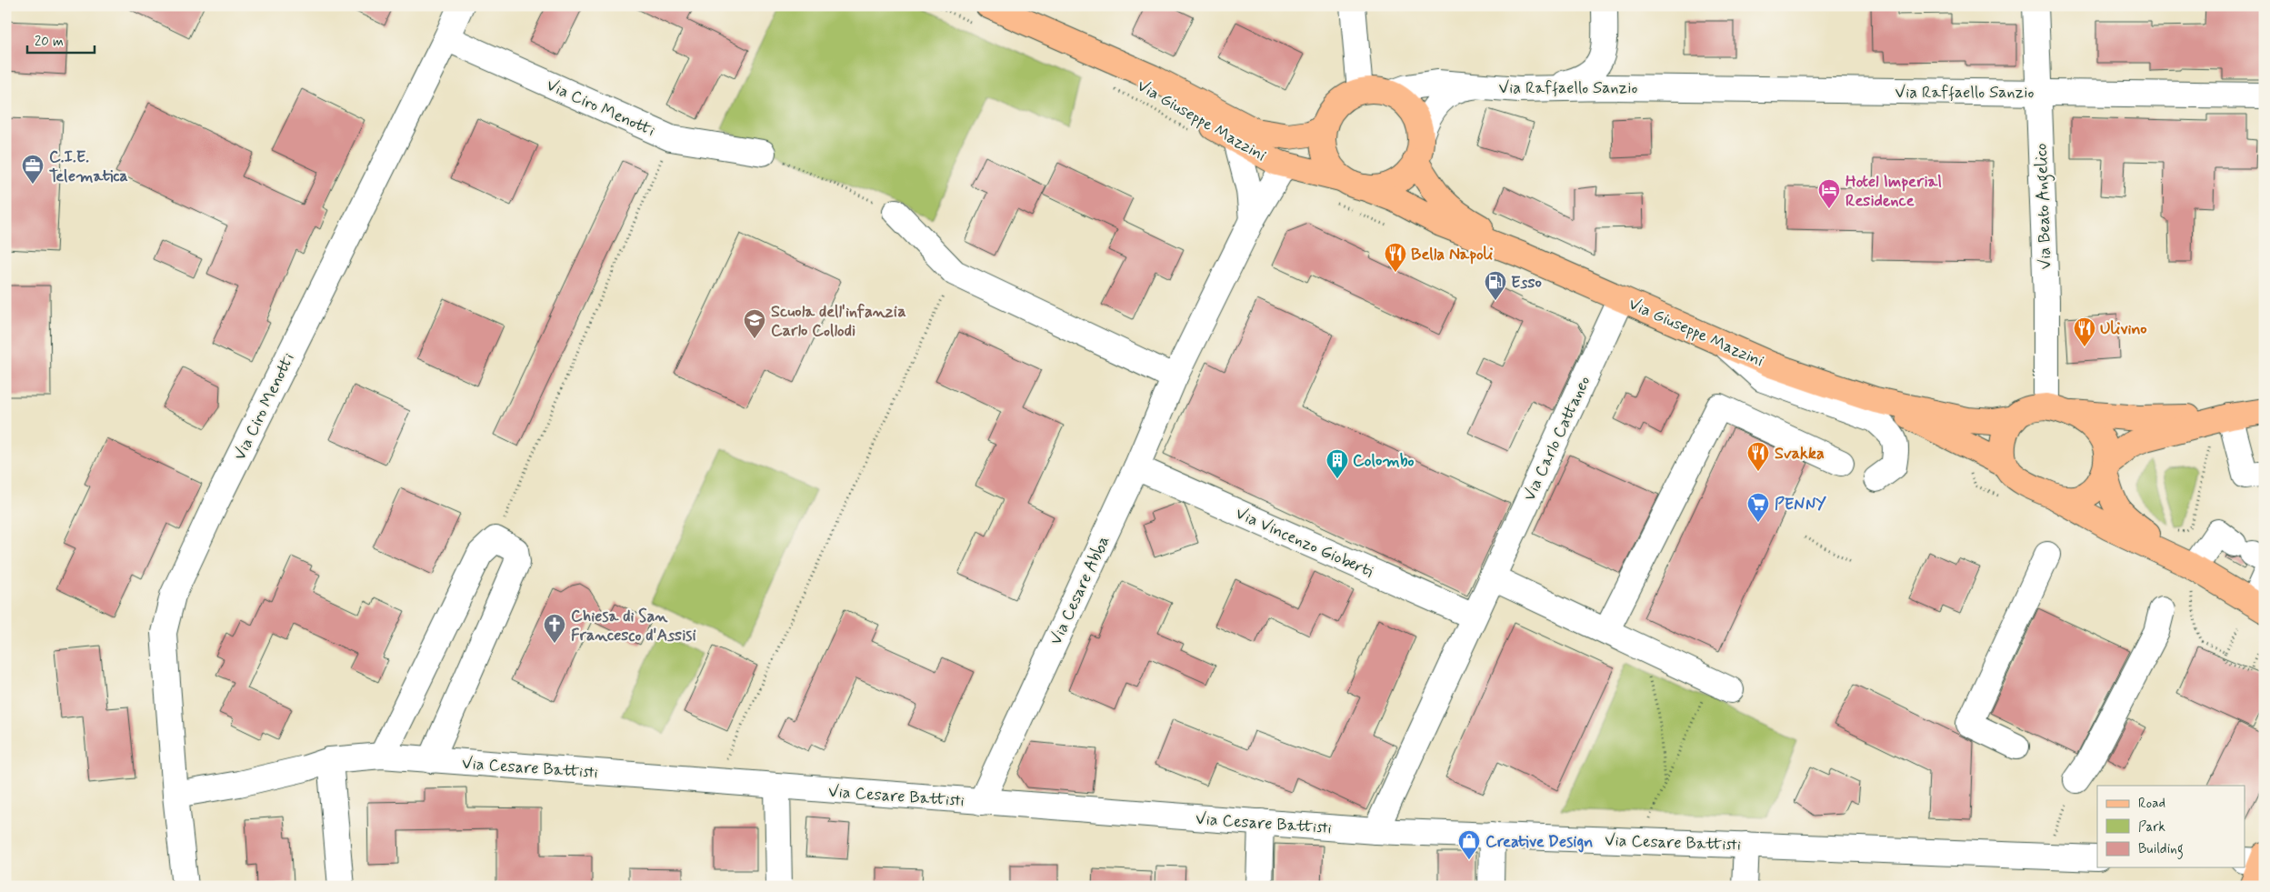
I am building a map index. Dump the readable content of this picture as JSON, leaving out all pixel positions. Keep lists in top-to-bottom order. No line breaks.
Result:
{"streets":{"main road":["Via Giuseppe Mazzini"],"street":["Via Raffaello Sanzio","Via Ciro Menotti","Via Beato Angelico","Via Carlo Cattaneo","Via Vincenzo Gioberti","Via Cesare Abba","Via Cesare Battisti"]},"crossings":[["Via Raffaello Sanzio","Via Giuseppe Mazzini"],["Via Raffaello Sanzio","Via Beato Angelico"],["Via Ciro Menotti","Via Cesare Battisti"],["Via Giuseppe Mazzini","Via Beato Angelico"],["Via Giuseppe Mazzini","Via Carlo Cattaneo"],["Via Giuseppe Mazzini","Via Cesare Abba"],["Via Carlo Cattaneo","Via Vincenzo Gioberti"],["Via Carlo Cattaneo","Via Cesare Battisti"],["Via Vincenzo Gioberti","Via Cesare Abba"],["Via Cesare Abba","Via Cesare Battisti"]],"places":{"office":["C.I.E. Telematica"],"hotel":["Hotel Imperial Residence"],"restaurant":["Bella Napoli","Ulivino","Svakka"],"fuel station":["Esso"],"school or university":["Scuola dell'infanzia Carlo Collodi"],"building":["Colombo"],"supermarket":["PENNY"],"church":["Chiesa di San Francesco d'Assisi"],"shop":["Creative Design"]},"legend":["Road","Park","Building"],"scale_bar":"20 m"}
